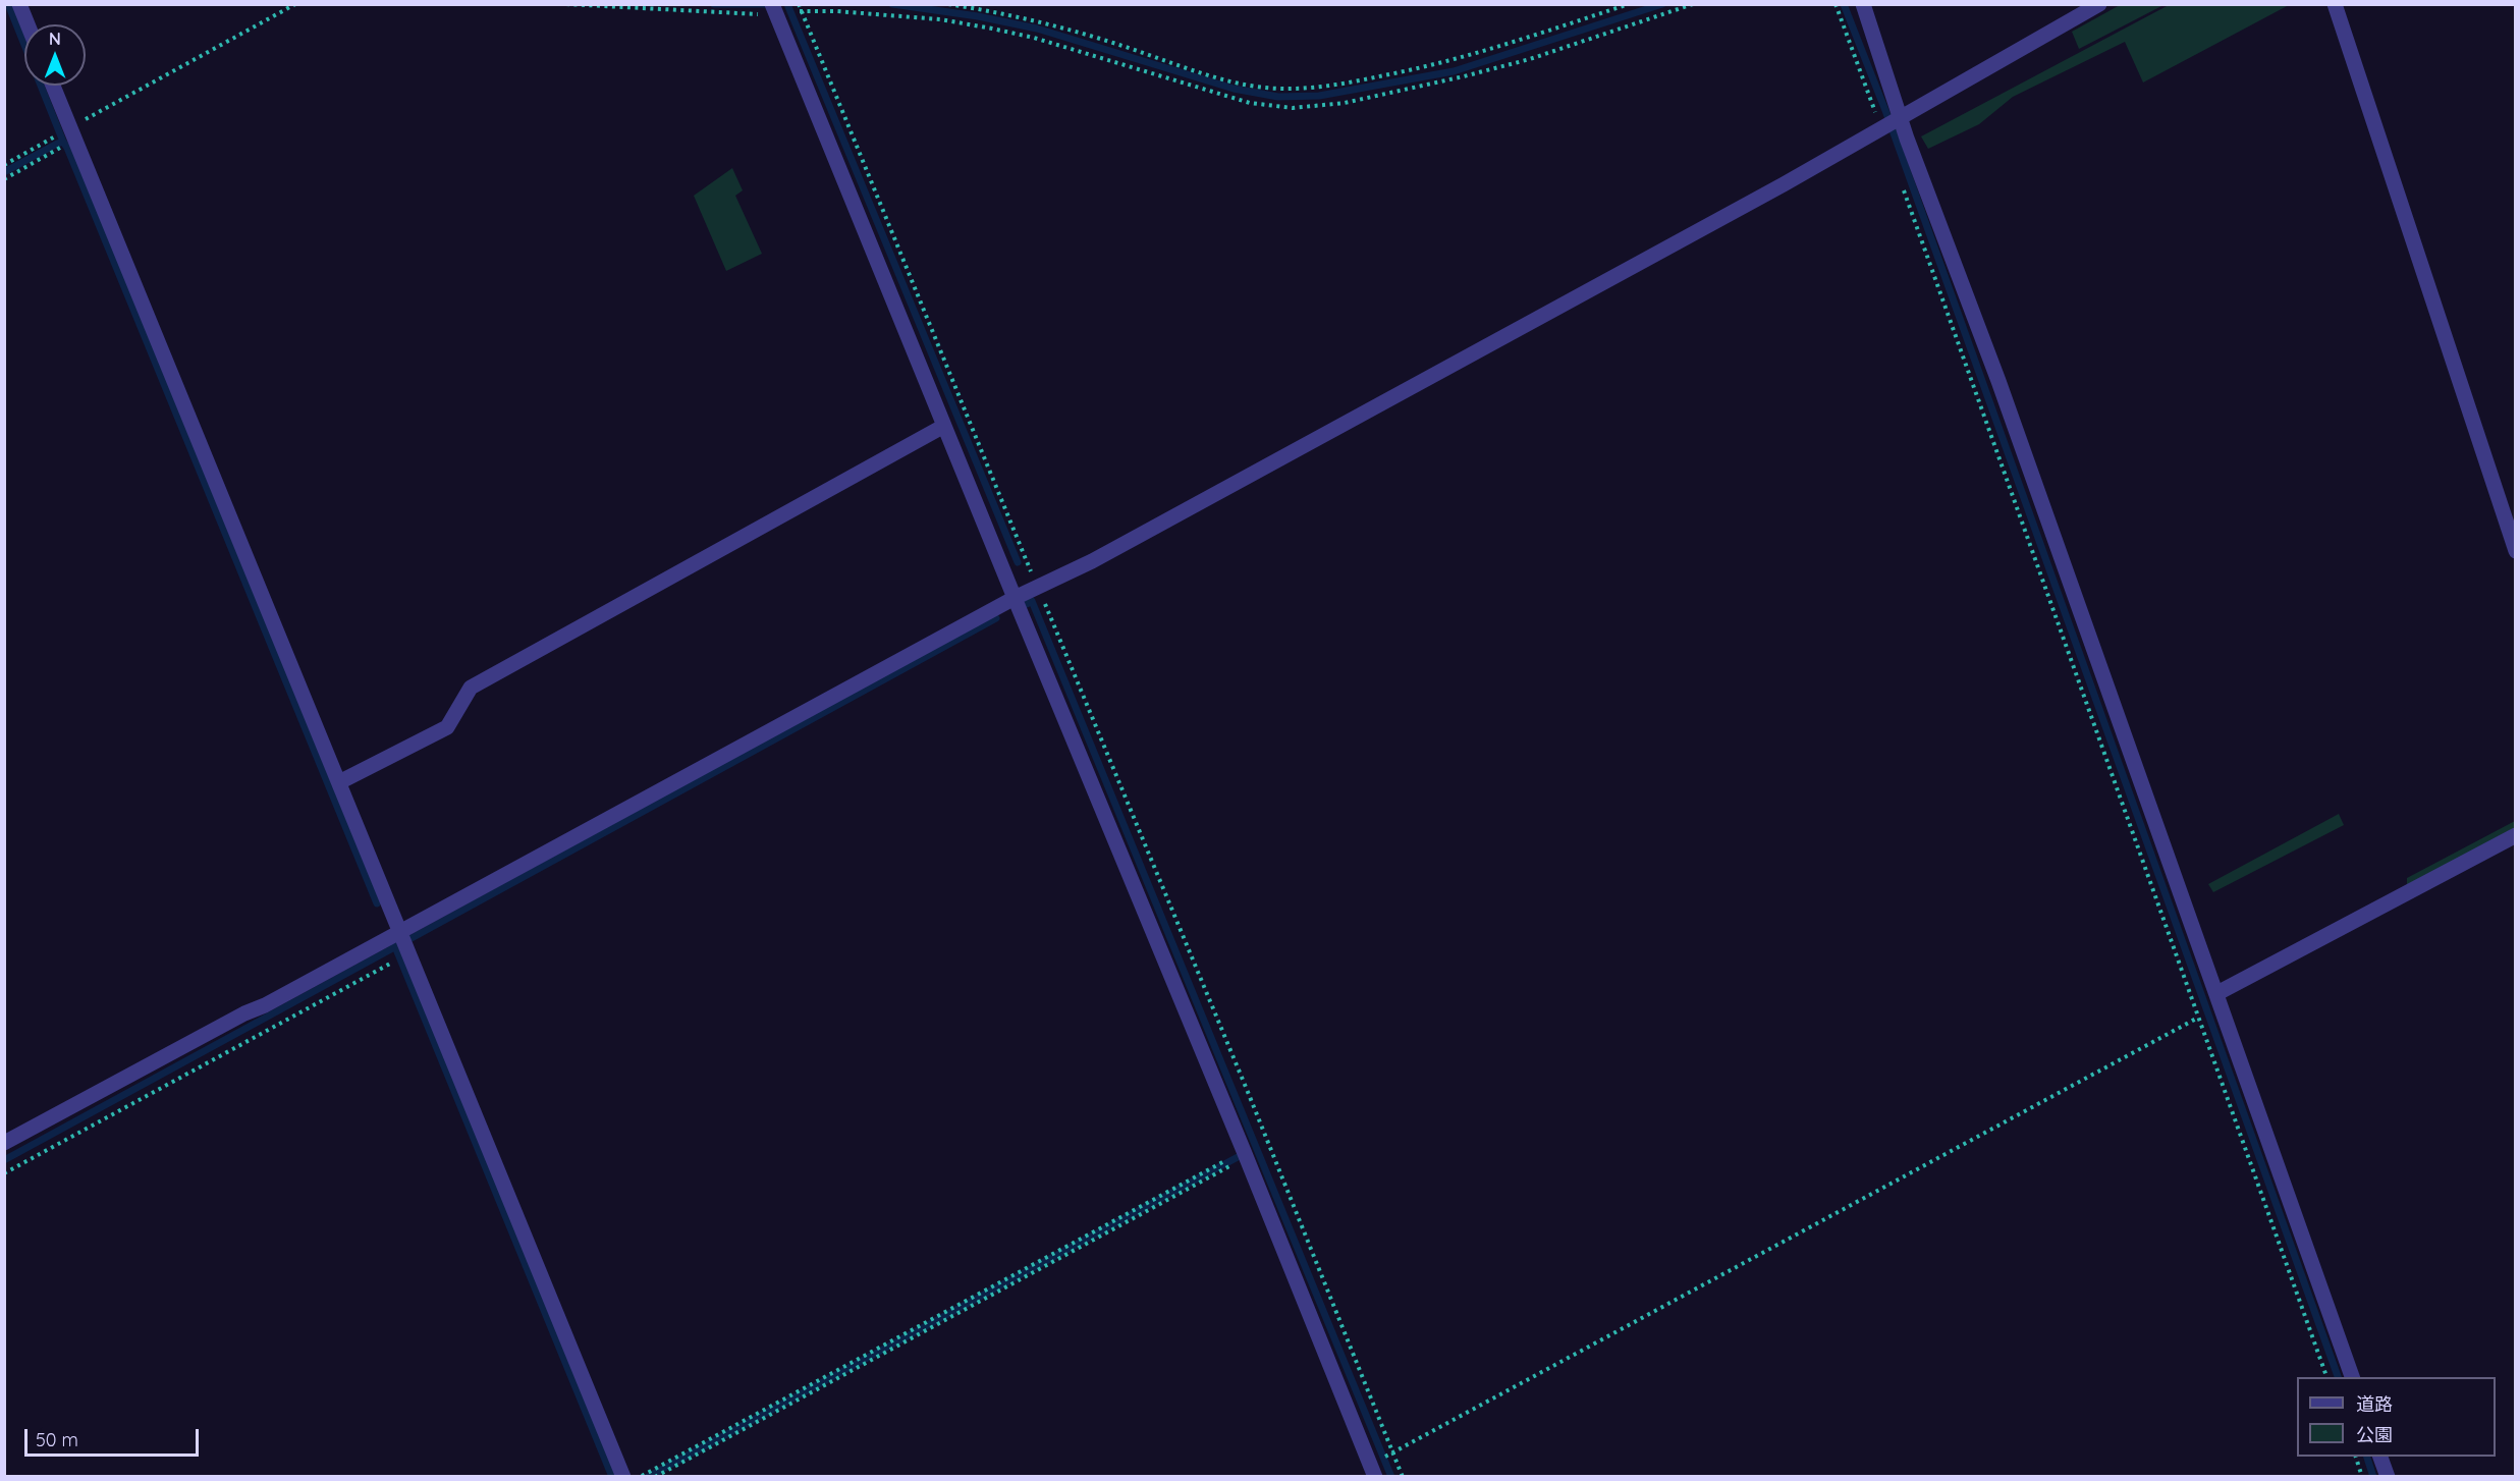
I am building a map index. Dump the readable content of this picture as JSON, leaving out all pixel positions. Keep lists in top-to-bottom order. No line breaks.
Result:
{"legend":["道路","公園"],"scale_bar":"50 m","north":"top"}
